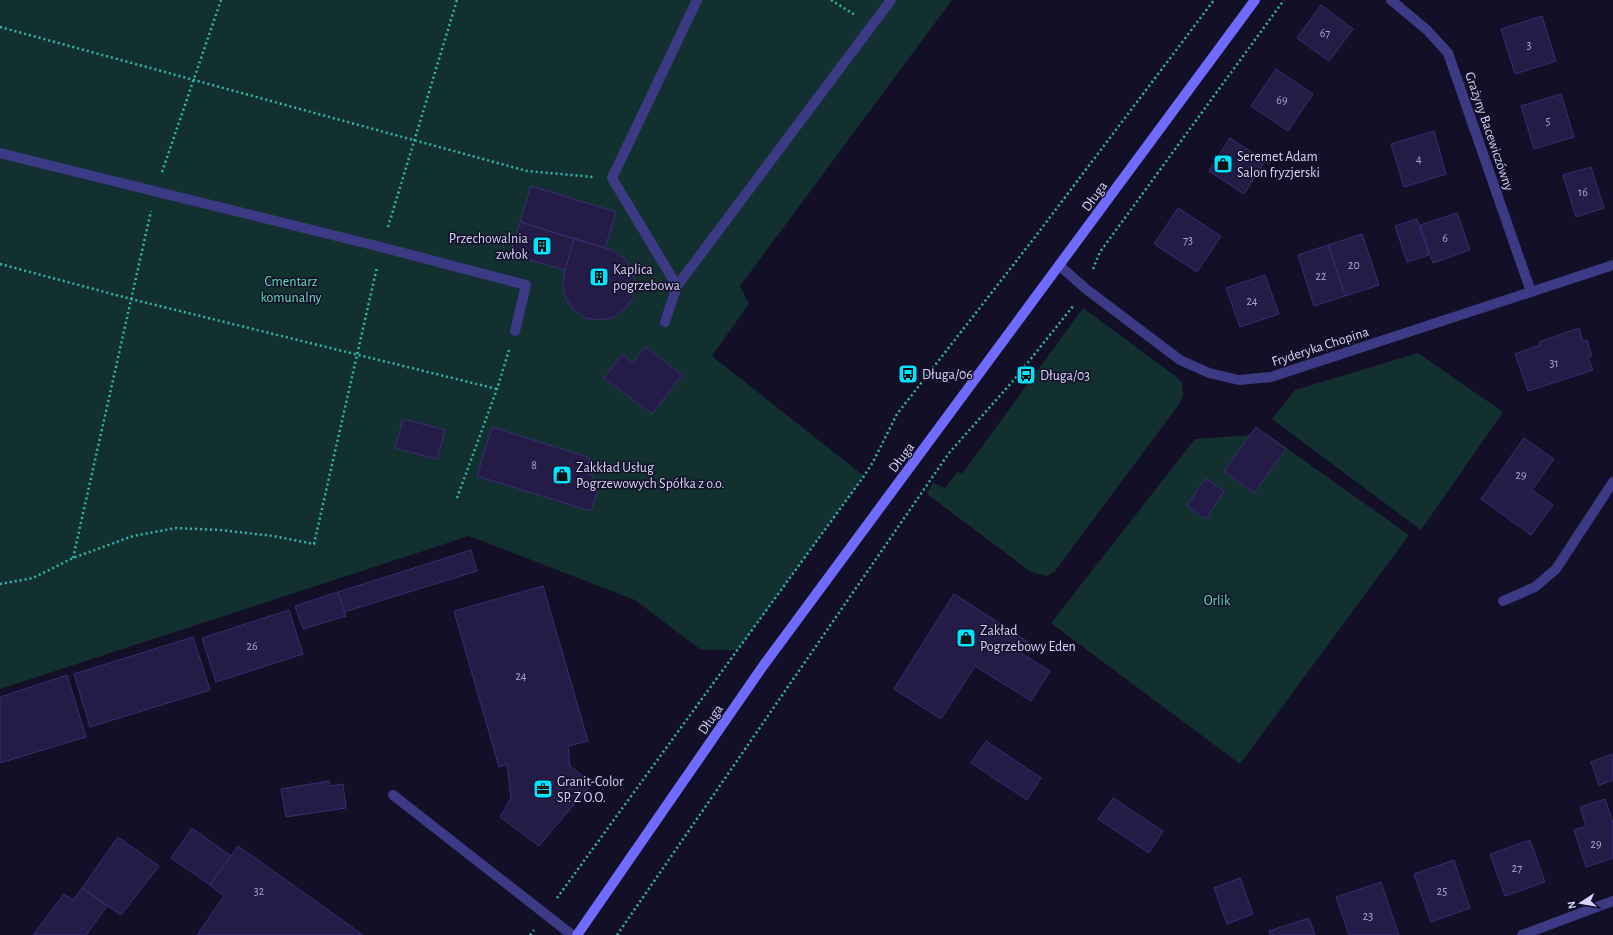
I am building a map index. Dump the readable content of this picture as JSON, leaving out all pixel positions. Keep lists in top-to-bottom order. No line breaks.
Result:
{"streets":{"street":["Grażyny Bacewiczówny","Długa","Fryderyka Chopina"]},"crossings":[["Grażyny Bacewiczówny","Fryderyka Chopina"],["Długa","Fryderyka Chopina"]],"parks":["Cmentarz komunalny","Orlik"],"places":{"shop":["Seremet Adam Salon fryzjerski","Zakkład Usług Pogrzewowych Spółka z o.o.","Zakład Pogrzebowy Eden"],"building":["Przechowalnia zwłok","Kaplica pogrzebowa"],"bus stop":["Długa/06","Długa/03"],"office":["Granit-Color SP. Z O.O."]},"house_numbers":["67","3","69","5","4","16","6","73","20","22","24","31","8","29","26","24","29","27","32","25","23"],"north":"left"}
